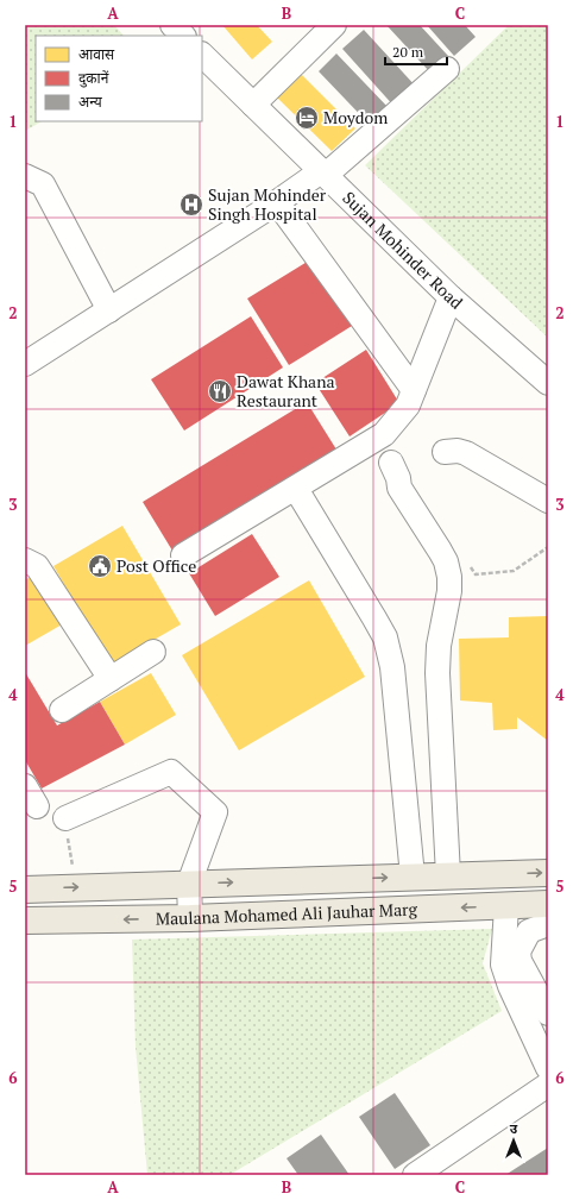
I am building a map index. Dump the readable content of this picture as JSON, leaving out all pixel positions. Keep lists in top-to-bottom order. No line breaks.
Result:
{"streets":{"main road":["Maulana Mohamed Ali Jauhar Marg"],"street":["Sujan Mohinder Road"]},"places":{"hotel":["Moydom"],"hospital":["Sujan Mohinder Singh Hospital"],"restaurant":["Dawat Khana Restaurant"],"public building":["Post Office"]},"legend":["आवास","दुकानें","अन्य"],"scale_bar":"20 m","north":"top","grid":{"columns":["A","B","C"],"rows":["1","2","3","4","5","6"]}}
